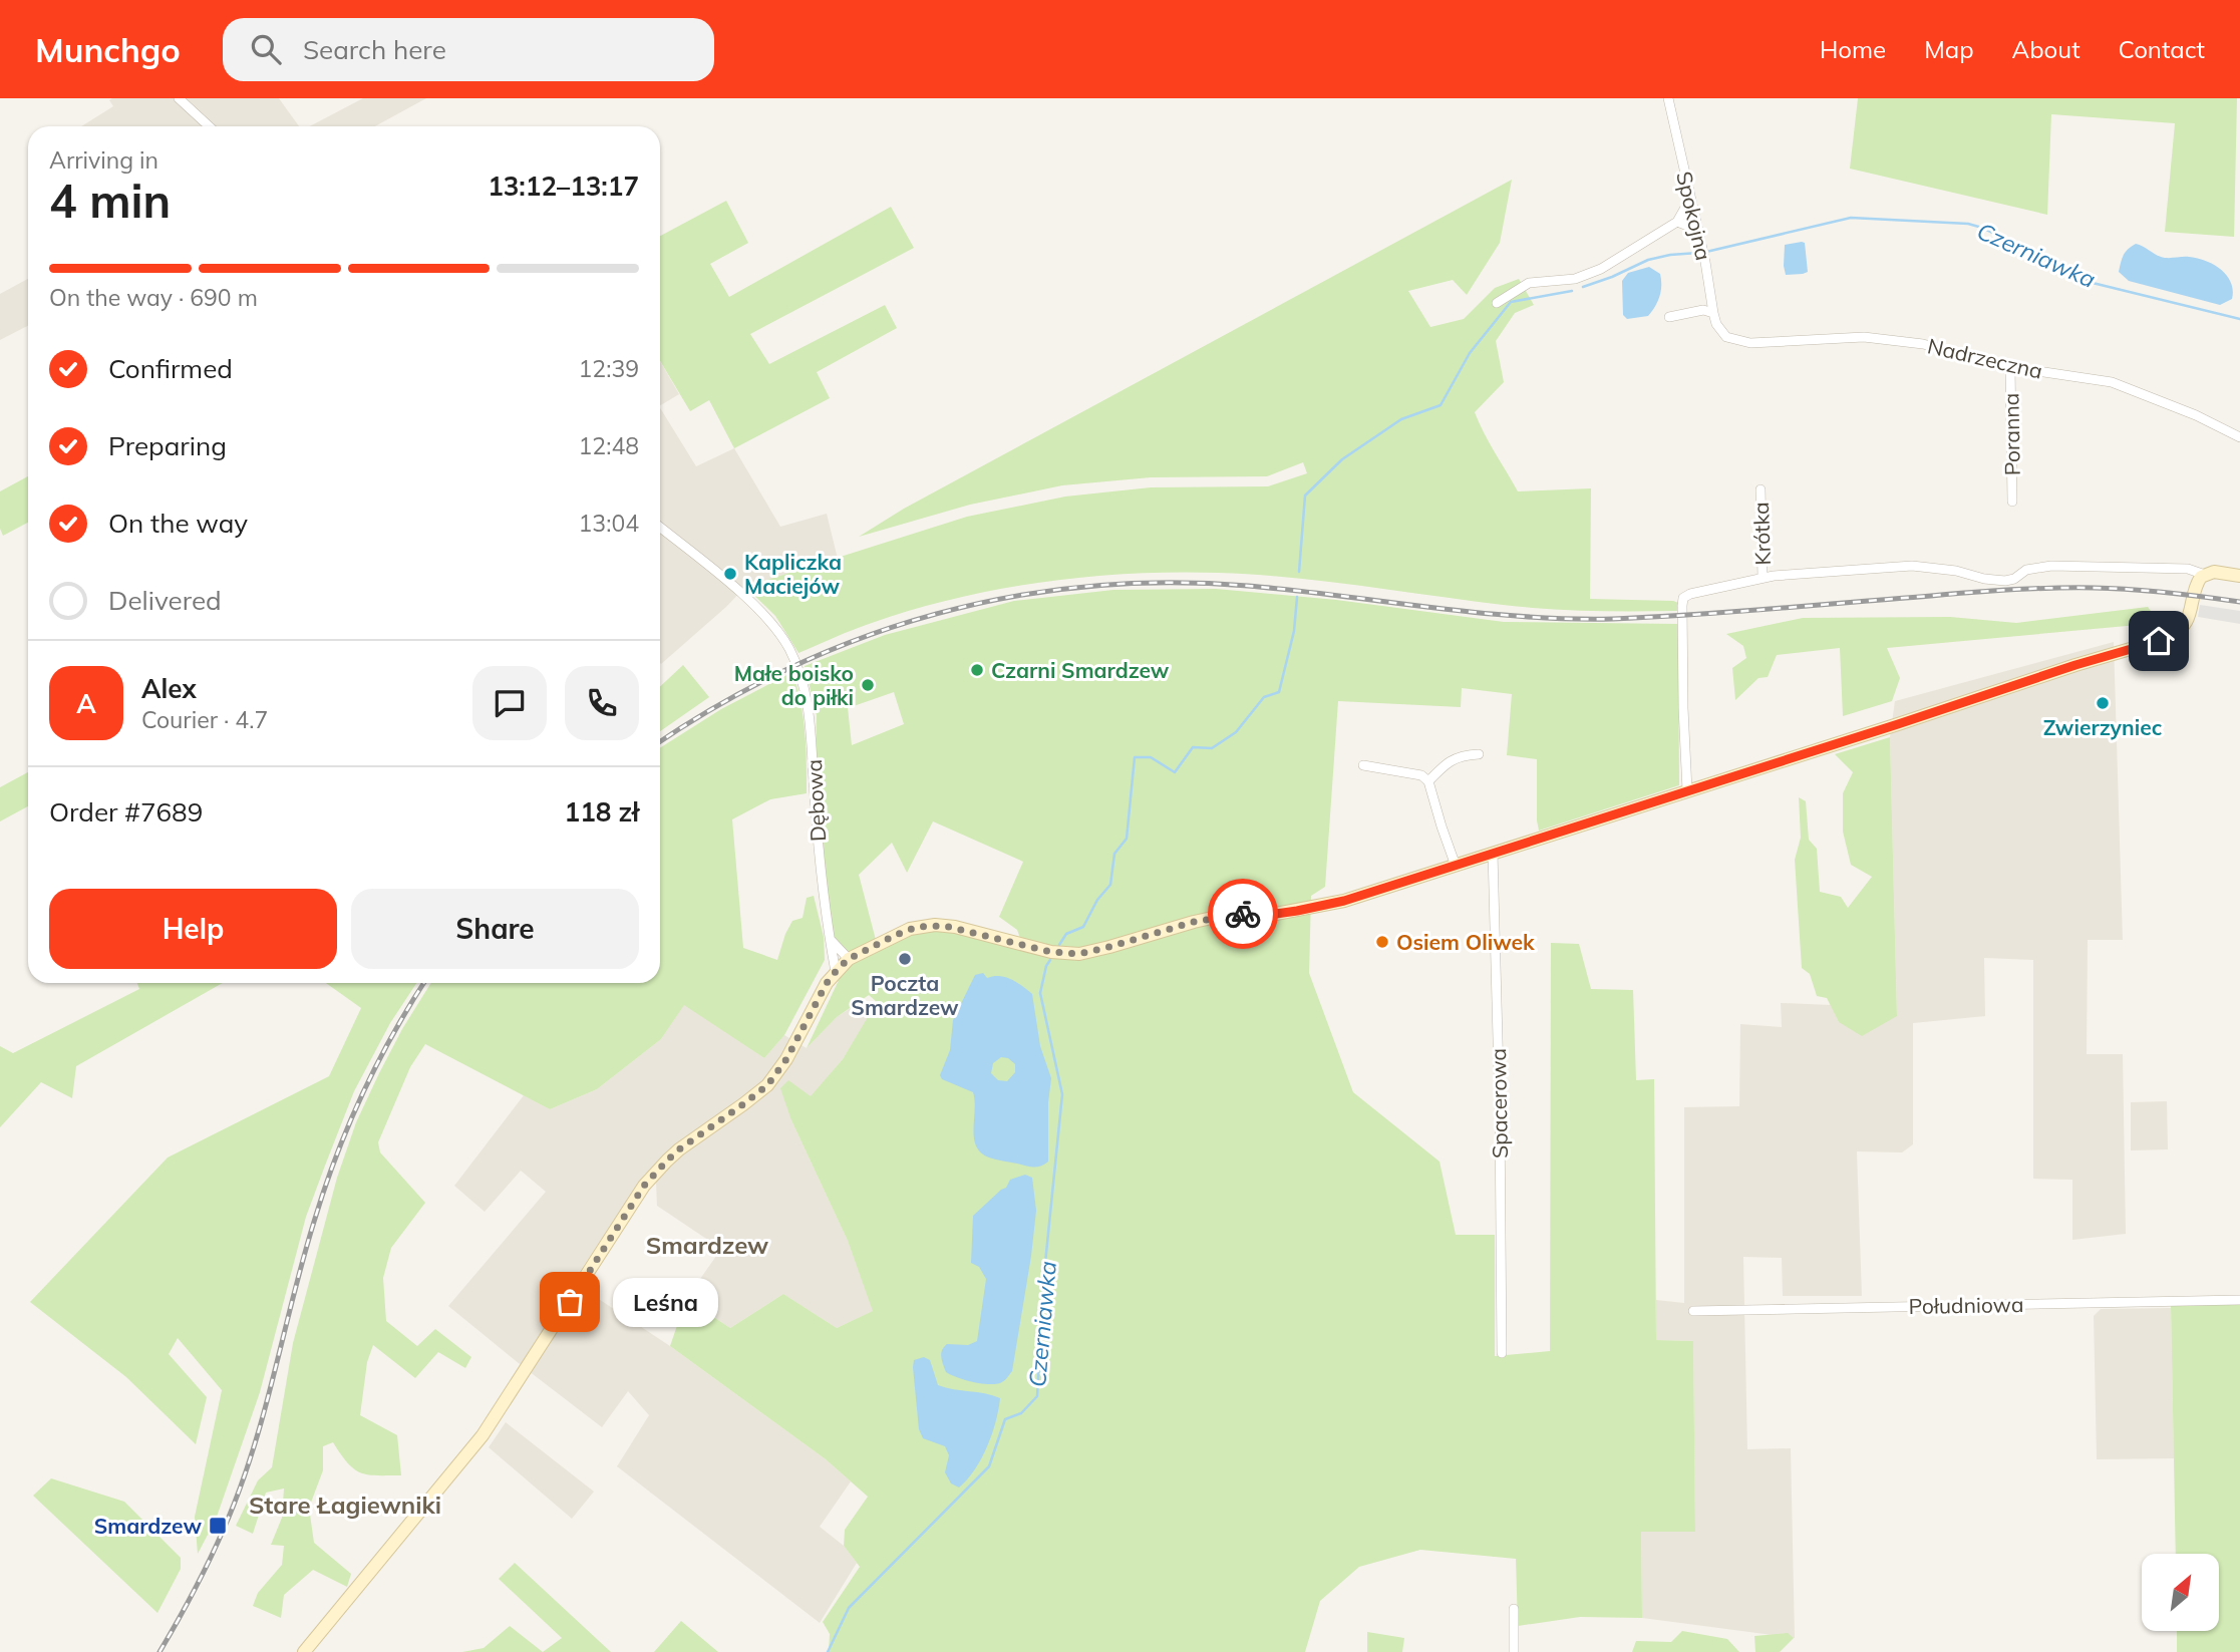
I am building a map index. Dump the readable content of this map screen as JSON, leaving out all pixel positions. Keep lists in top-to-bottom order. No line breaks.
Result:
{"streets":{"street":["Spokojna","Nadrzeczna","Poranna","Krótka","Dębowa","Spacerowa","Południowa"]},"crossings":[["Spokojna","Nadrzeczna"],["Nadrzeczna","Poranna"]],"districts":["Smardzew","Stare Łagiewniki"],"water":["Czerniawka"],"places":{"other":["Kapliczka Maciejów","Czarni Smardzew","Małe boisko do piłki","Zwierzyniec","Osiem Oliwek","Poczta Smardzew","Leśna"],"transit":["Smardzew"]},"north":"top right","page":{"header":"Munchgo","search":"Search here","nav":["Home","Map","About","Contact"],"heading":["4 min","Arriving in","13:12–13:17"],"panel":["Alex","Courier · 4.7","Order #7689","118 zł"],"bar":"On the way · 690 m","list":[["Confirmed","12:39"],["Preparing","12:48"],["On the way","13:04"],"Delivered"],"round":"A","buttons":["Help","Share"],"bubble":"Leśna"}}
